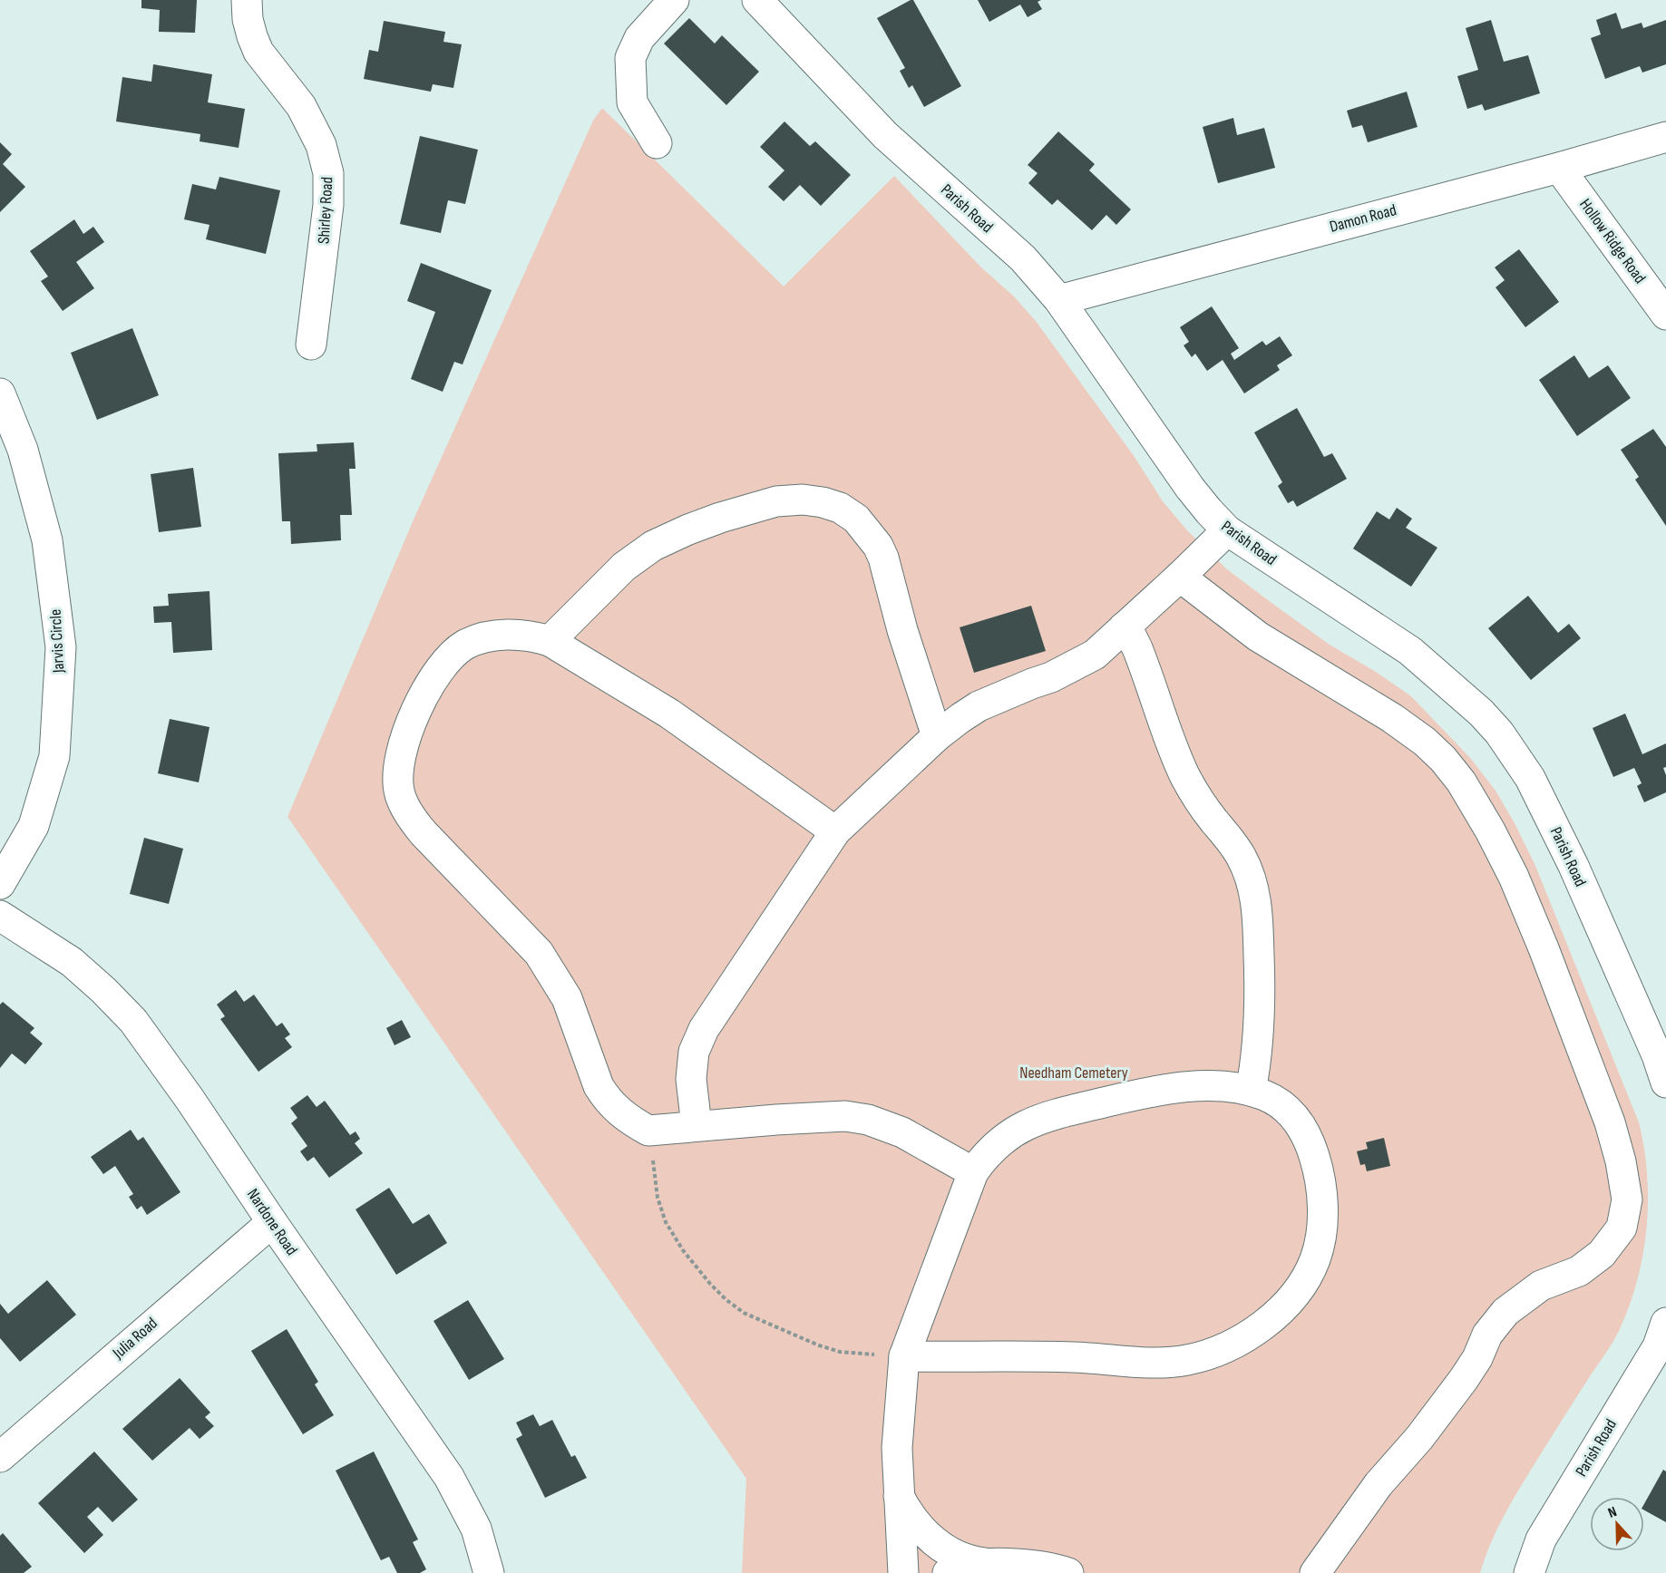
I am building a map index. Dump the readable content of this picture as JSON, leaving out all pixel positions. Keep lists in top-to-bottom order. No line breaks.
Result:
{"streets":{"street":["Parish Road","Shirley Road","Damon Road","Hollow Ridge Road","Jarvis Circle","Nardone Road","Julia Road"]},"crossings":[["Parish Road","Damon Road"],["Damon Road","Hollow Ridge Road"],["Nardone Road","Julia Road"]],"parks":["Needham Cemetery"],"north":"top"}
